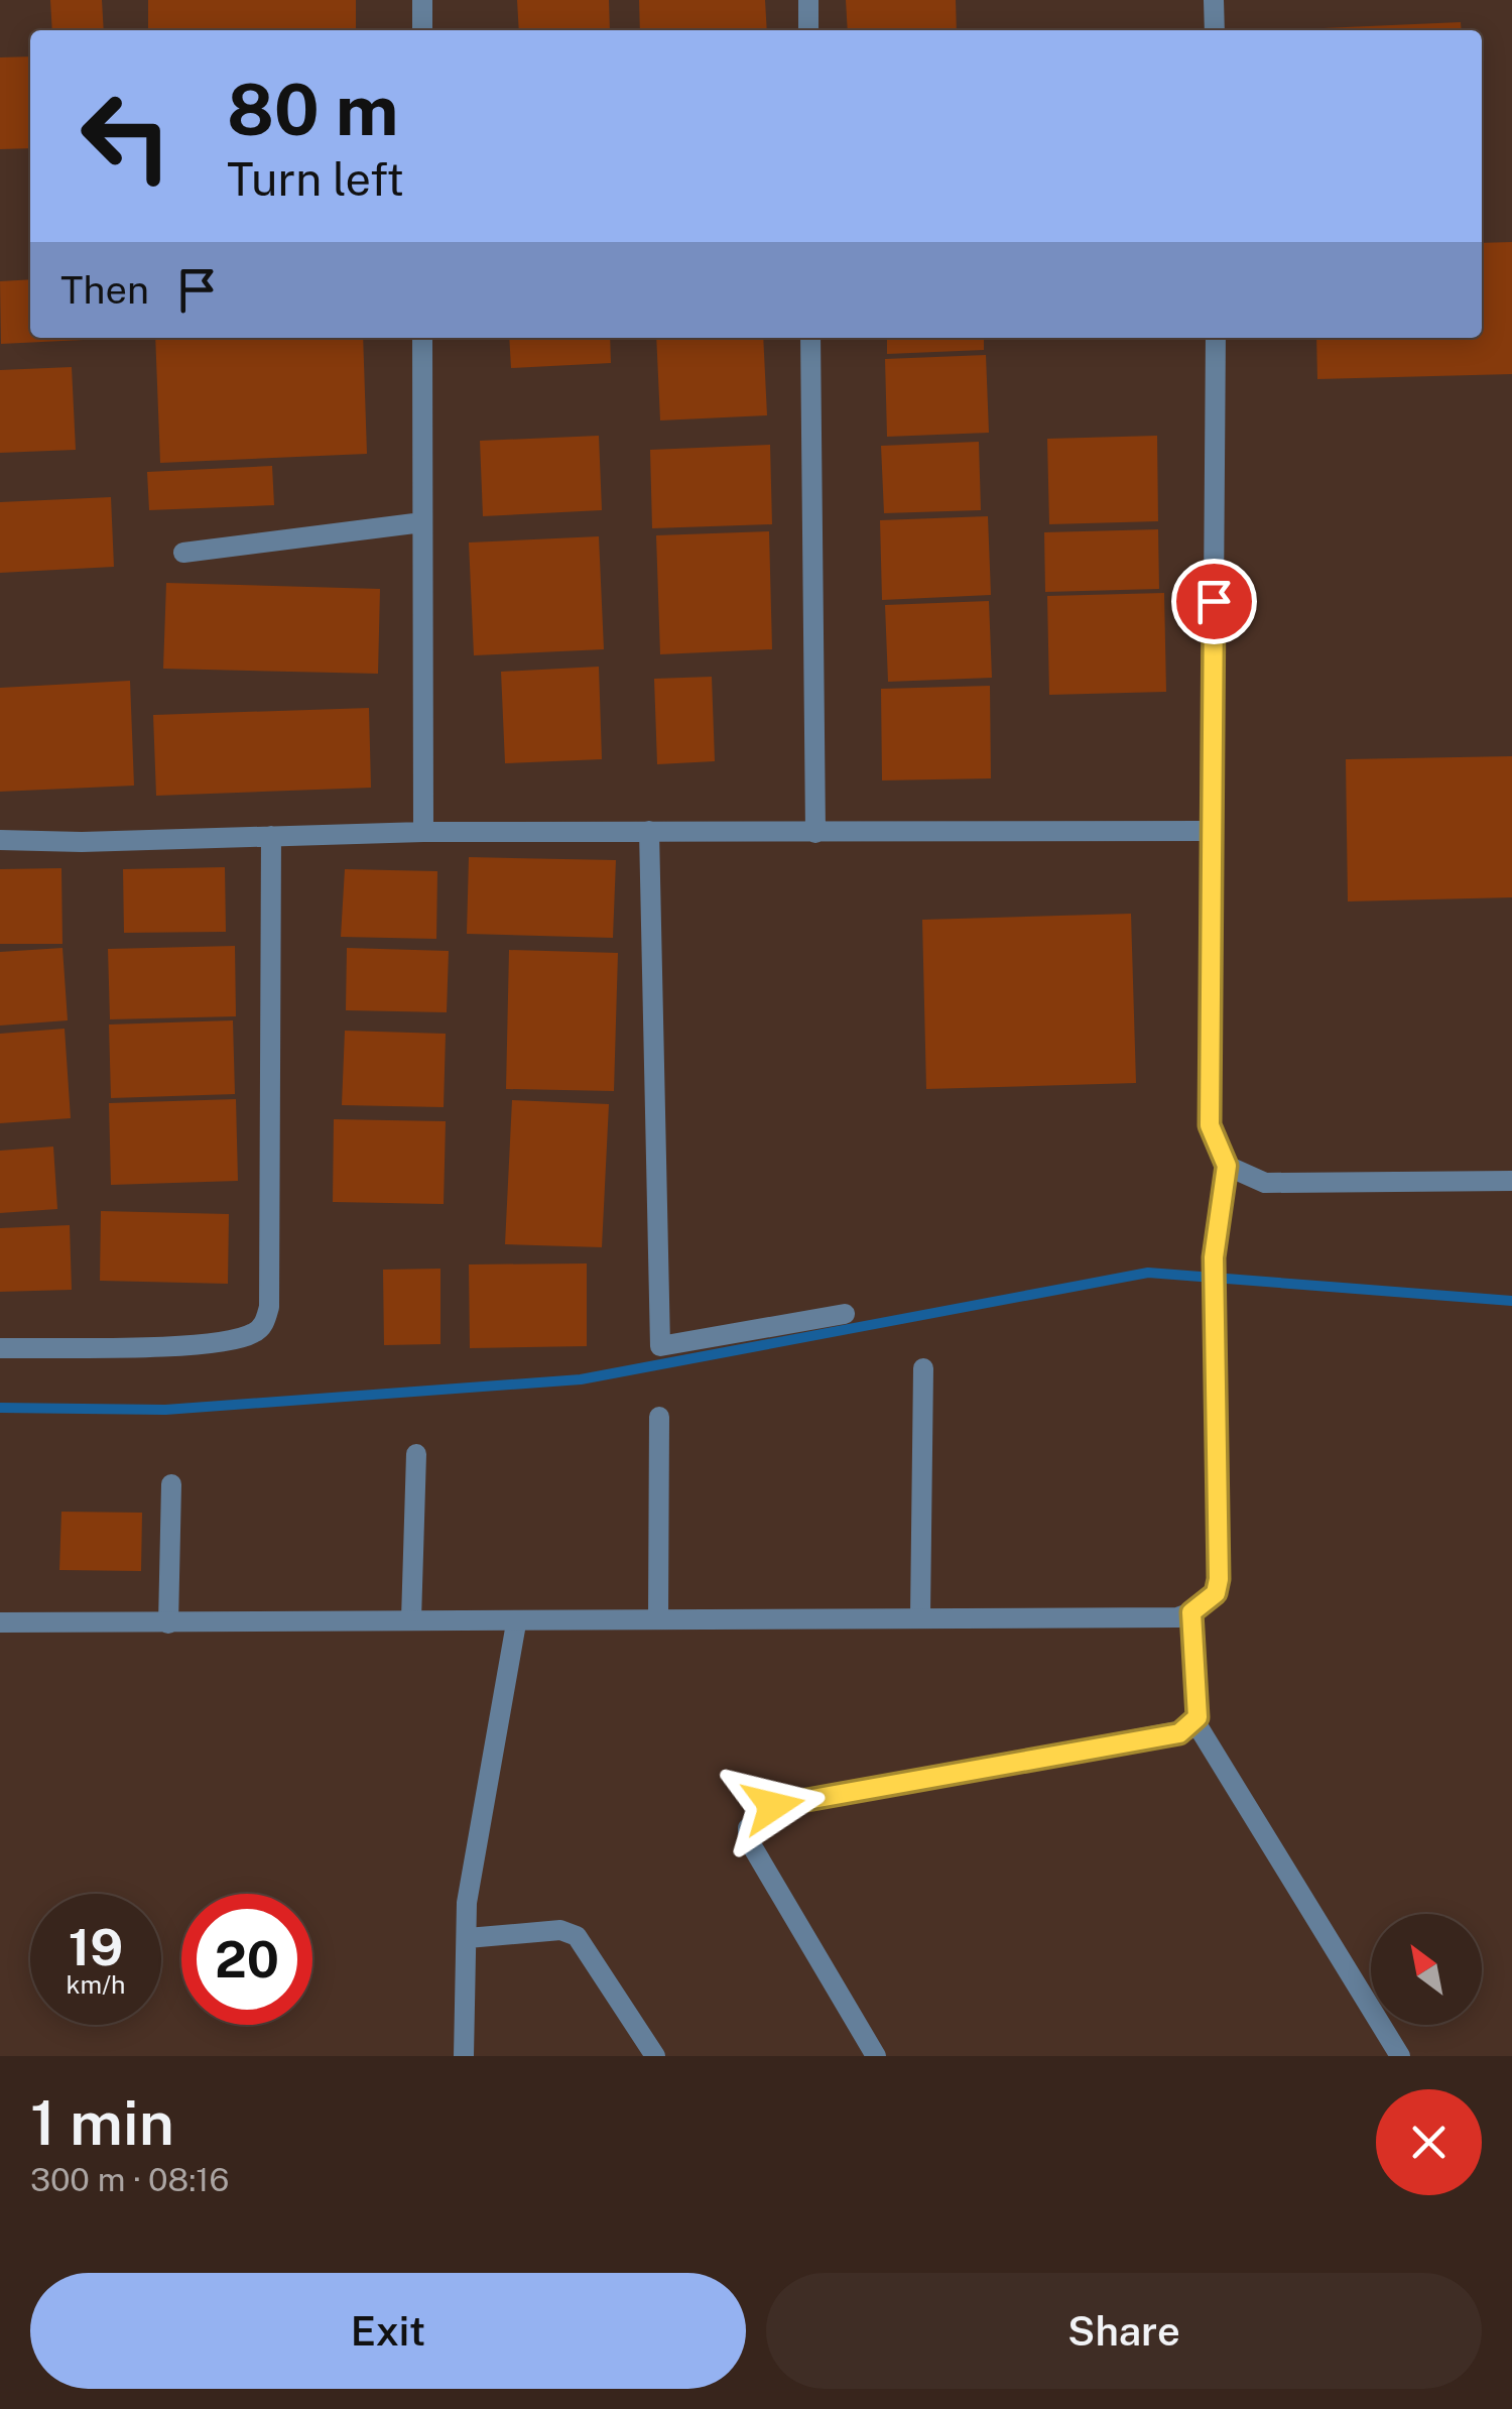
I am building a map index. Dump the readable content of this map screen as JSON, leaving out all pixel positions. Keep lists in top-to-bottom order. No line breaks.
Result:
{"north":"top left","page":{"turn":["80 m","Turn left"],"then":"Then","speed":"19 km/h","limit":"20","heading":["1 min","300 m · 08:16"],"buttons":["Exit","Share"]}}
